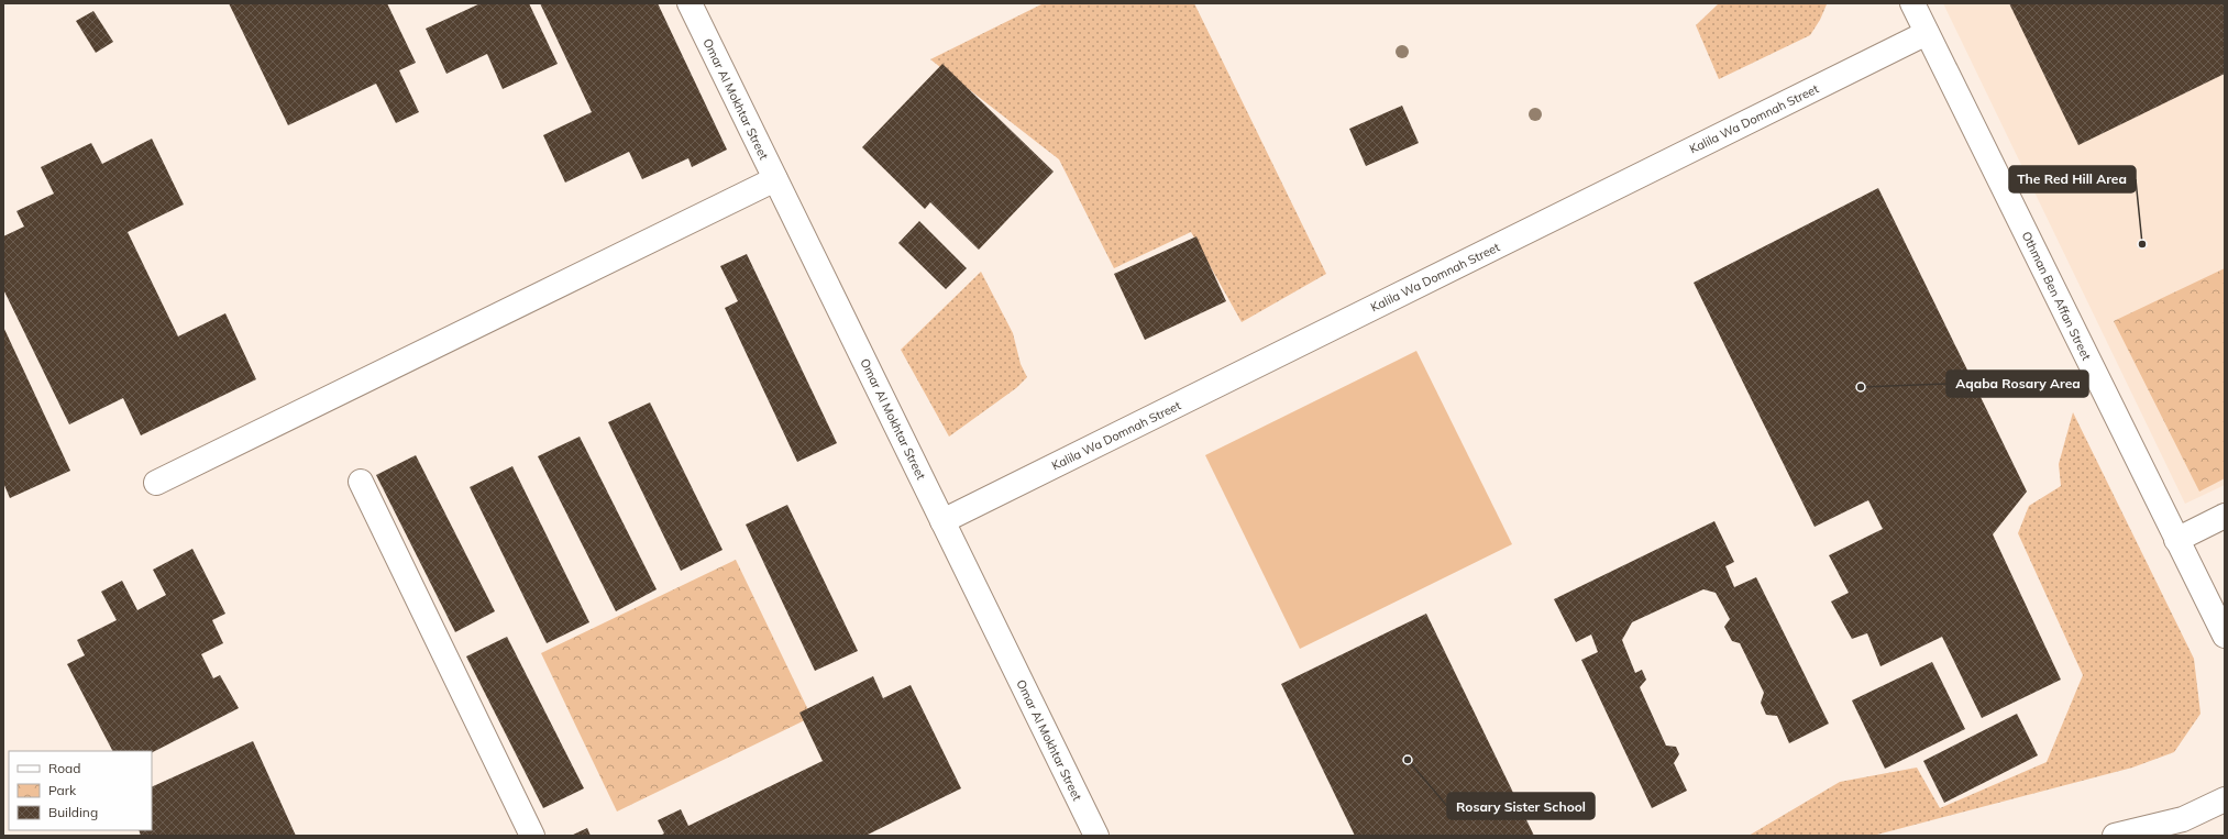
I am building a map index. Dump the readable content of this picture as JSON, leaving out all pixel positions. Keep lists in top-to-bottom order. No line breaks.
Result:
{"streets":{"street":["Omar Al Mokhtar Street","Kalila Wa Domnah Street","Othman Ben Affan Street"]},"crossings":[["Omar Al Mokhtar Street","Kalila Wa Domnah Street"],["Kalila Wa Domnah Street","Othman Ben Affan Street"]],"places":["The Red Hill Area","Aqaba Rosary Area","Rosary Sister School"],"legend":["Road","Park","Building"]}
